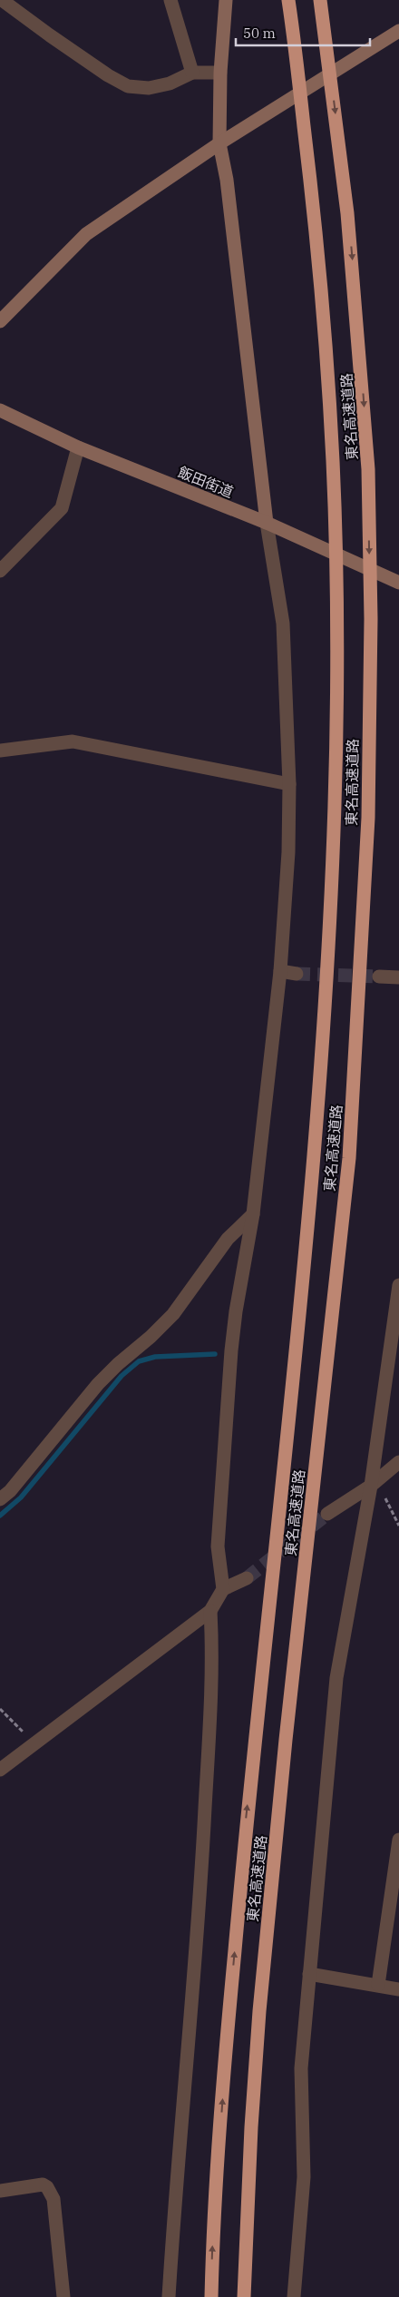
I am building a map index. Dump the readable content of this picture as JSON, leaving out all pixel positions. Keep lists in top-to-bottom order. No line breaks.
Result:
{"streets":{"highway":["東名高速道路"],"street":["飯田街道"]},"scale_bar":"50 m"}
